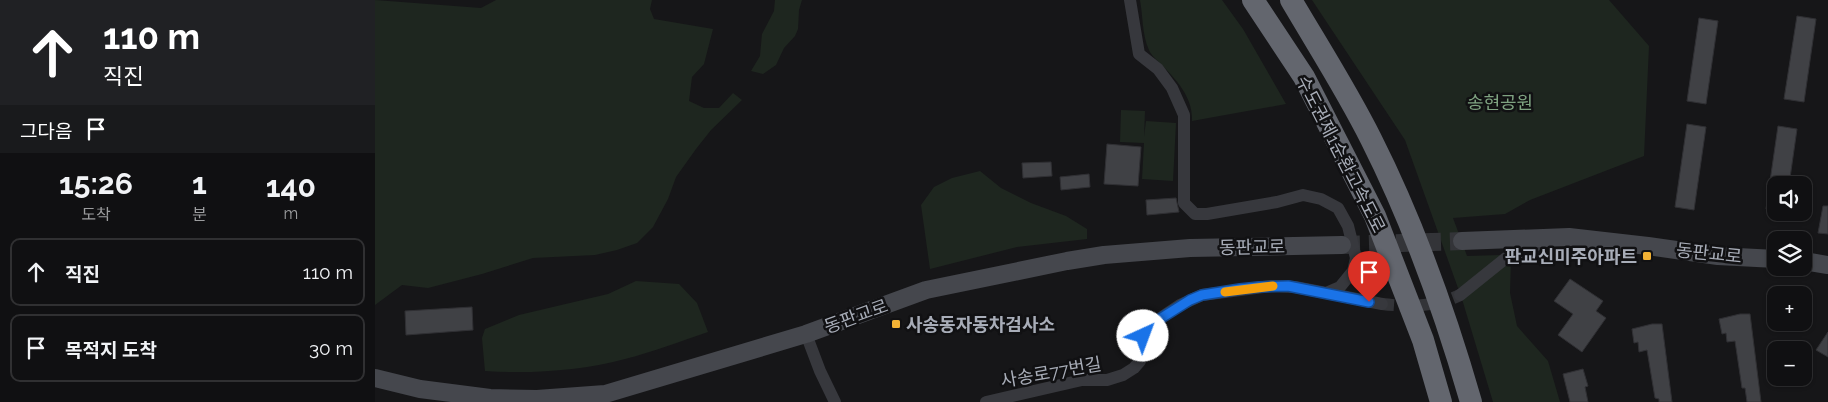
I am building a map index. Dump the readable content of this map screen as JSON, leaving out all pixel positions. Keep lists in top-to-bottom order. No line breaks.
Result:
{"streets":{"highway":["수도권제1순환고속도로"],"main road":["동판교로"],"street":["사송로77번길"]},"parks":["송현공원"],"places":{"transit":["판교신미주아파트","사송동자동차검사소"]},"page":{"turn":["110 m","직진"],"then":"그다음","eta":["15:26","도착","1","분","140","m"],"map_buttons":["+","−"],"list":[{"name":"직진","value":"110 m"},{"name":"목적지 도착","value":"30 m"}]}}
